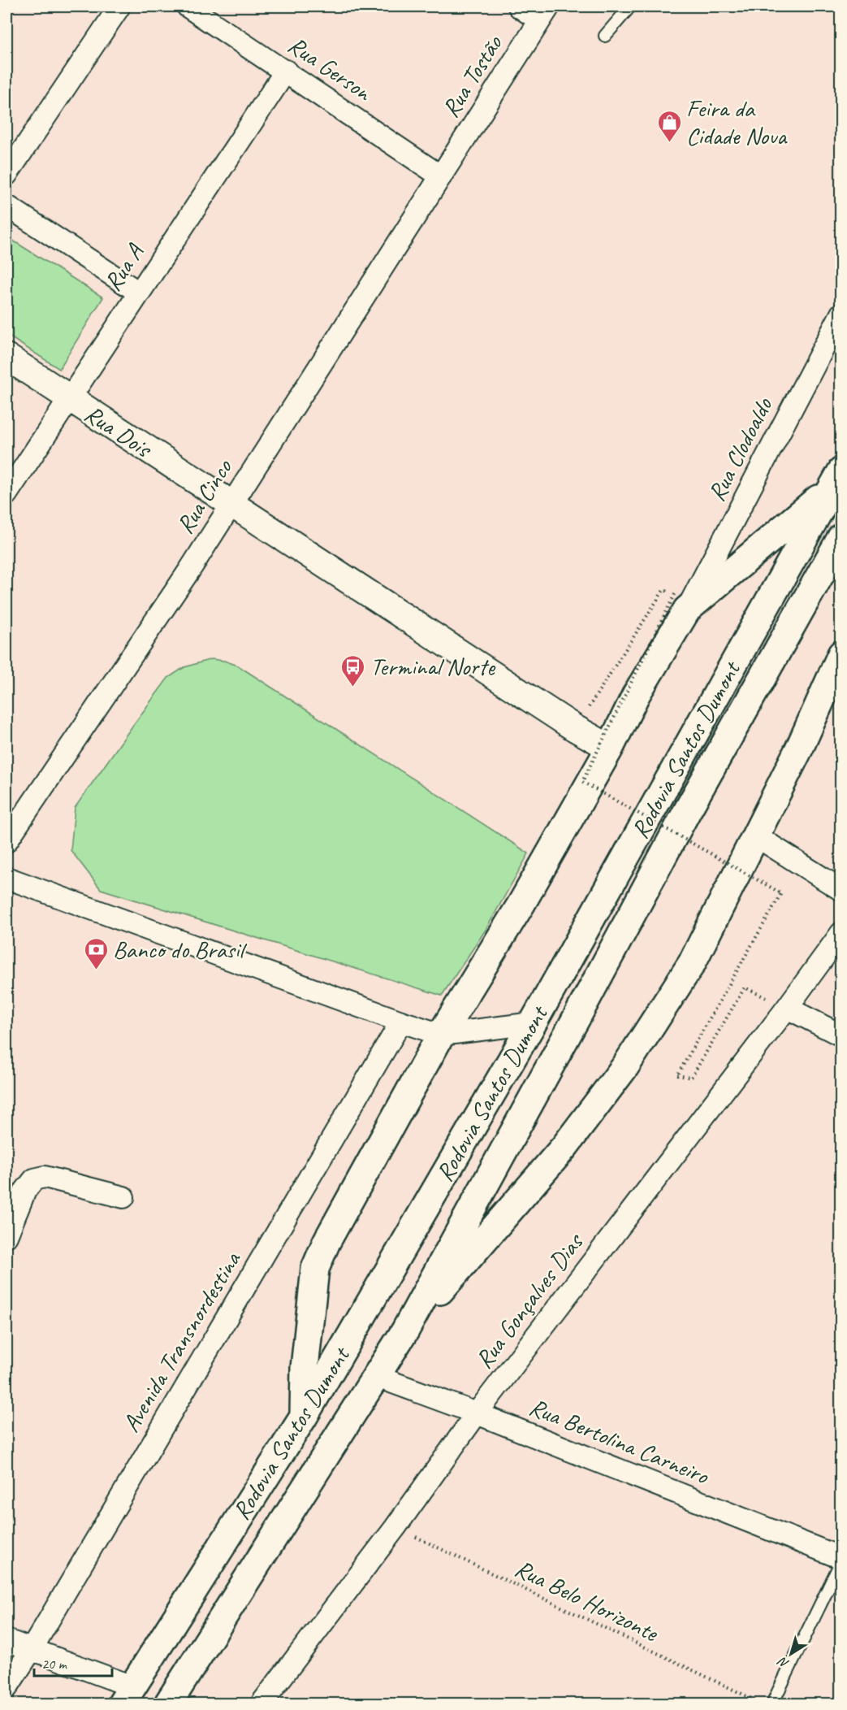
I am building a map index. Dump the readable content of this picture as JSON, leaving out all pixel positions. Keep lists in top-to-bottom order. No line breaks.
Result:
{"streets":{"highway":["Rodovia Santos Dumont"],"street":["Rua Gerson","Rua Tostão","Rua A","Rua Dois","Rua Clodoaldo","Rua Cinco","Rua Gonçalves Dias","Avenida Transnordestina","Rua Bertolina Carneiro"],"path":["Rua Belo Horizonte"]},"crossings":[["Rua Gerson","Rua Tostão"],["Rua Gerson","Rua A"],["Rua Gerson","Rua Cinco"],["Rua Tostão","Rua Cinco"],["Rua A","Rua Dois"],["Rua Dois","Rua Cinco"],["Rodovia Santos Dumont","Rua Bertolina Carneiro"],["Rua Gonçalves Dias","Rua Bertolina Carneiro"],["Rua Gonçalves Dias","Rua Belo Horizonte"]],"places":{"shop":["Feira da Cidade Nova"],"bus stop":["Terminal Norte"],"bank":["Banco do Brasil"]},"scale_bar":"20 m","north":"bottom left"}
